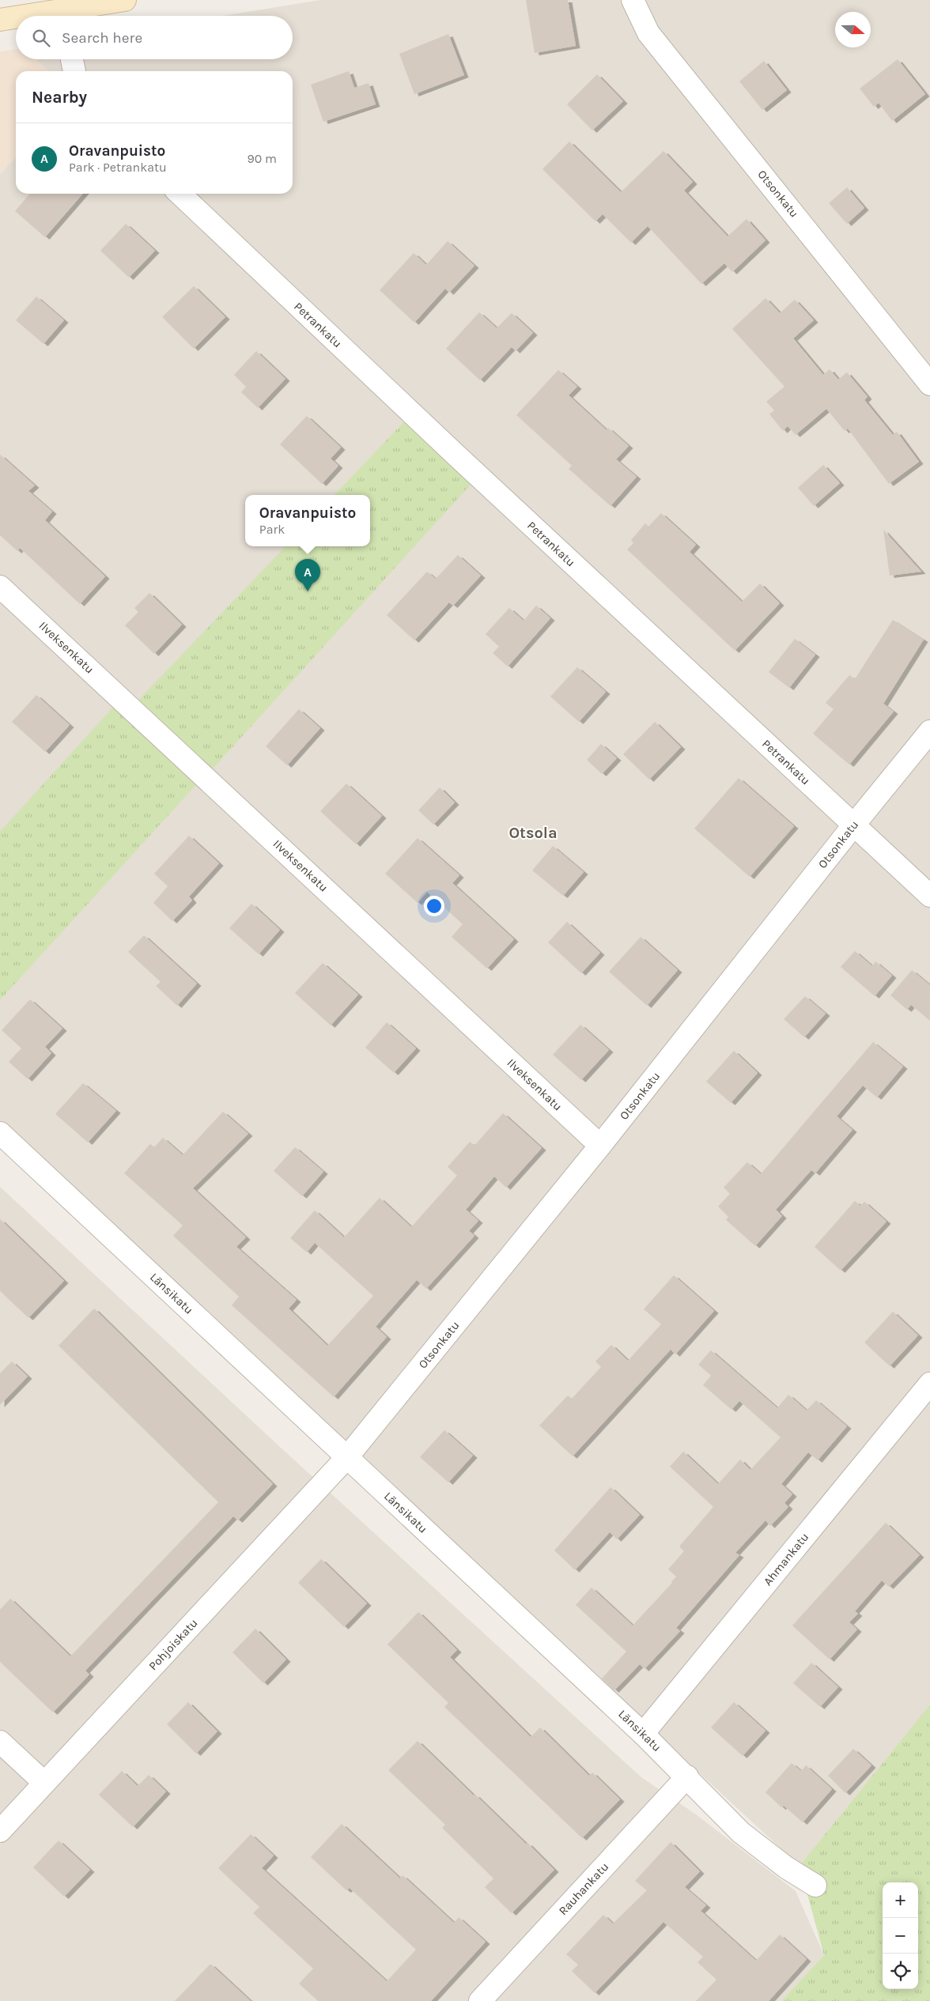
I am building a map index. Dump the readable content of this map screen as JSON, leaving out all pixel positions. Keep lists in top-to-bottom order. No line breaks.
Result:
{"streets":{"street":["Otsonkatu","Petrankatu","Ilveksenkatu","Länsikatu","Ahmankatu","Pohjoiskatu","Rauhankatu"]},"crossings":[["Otsonkatu","Petrankatu"],["Otsonkatu","Ilveksenkatu"],["Otsonkatu","Länsikatu"],["Otsonkatu","Pohjoiskatu"],["Länsikatu","Ahmankatu"],["Länsikatu","Pohjoiskatu"],["Länsikatu","Rauhankatu"]],"districts":["Otsola"],"north":"right","page":{"search":"Search here","heading":"Nearby","list":[{"mark":"A","name":"Oravanpuisto","note":"Park · Petrankatu","value":"90 m"}],"popup":["Oravanpuisto","Park"],"pins":"A","map_buttons":["+","−"]}}
